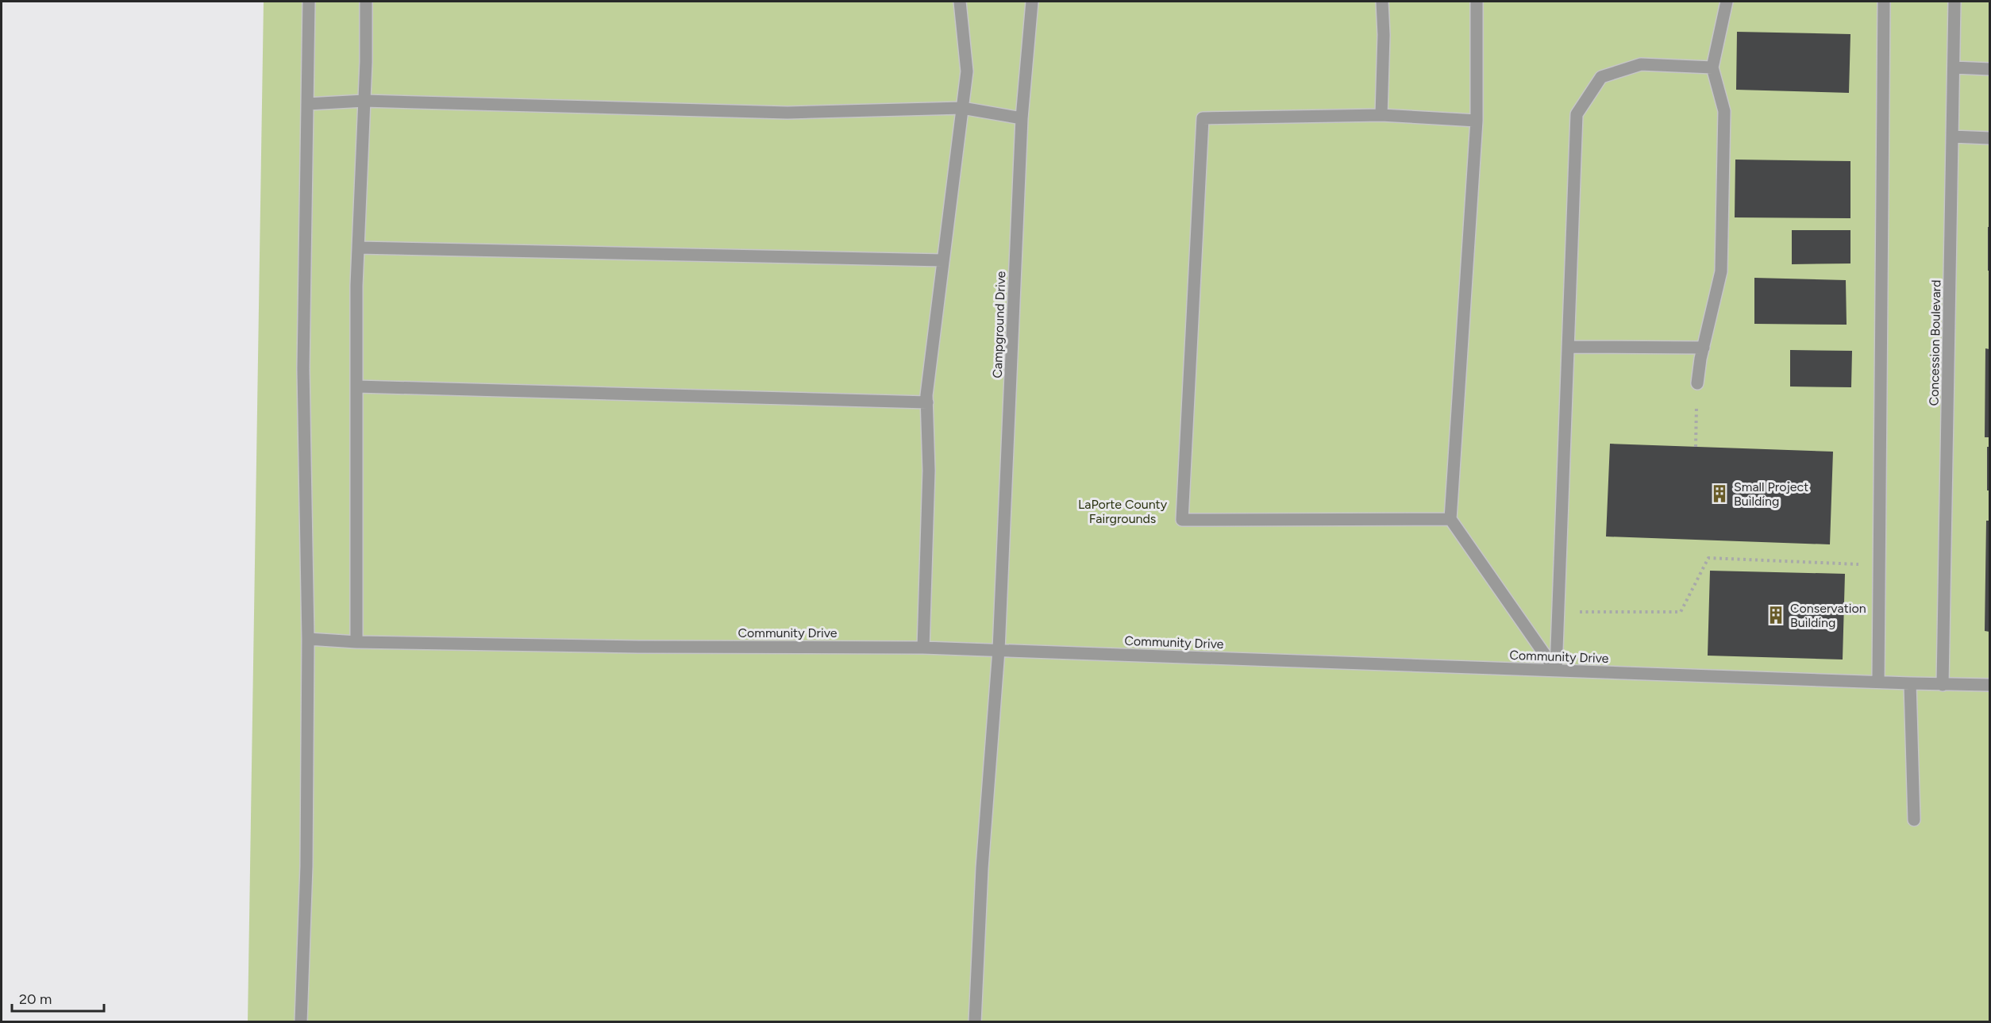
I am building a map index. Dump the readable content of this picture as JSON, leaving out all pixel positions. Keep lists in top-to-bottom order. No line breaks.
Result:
{"streets":{"lane":["Campground Drive","Concession Boulevard","Community Drive"]},"crossings":[["Campground Drive","Community Drive"],["Concession Boulevard","Community Drive"]],"parks":["LaPorte County Fairgrounds"],"places":{"building":["Small Project Building","Conservation Building"]},"scale_bar":"20 m"}
